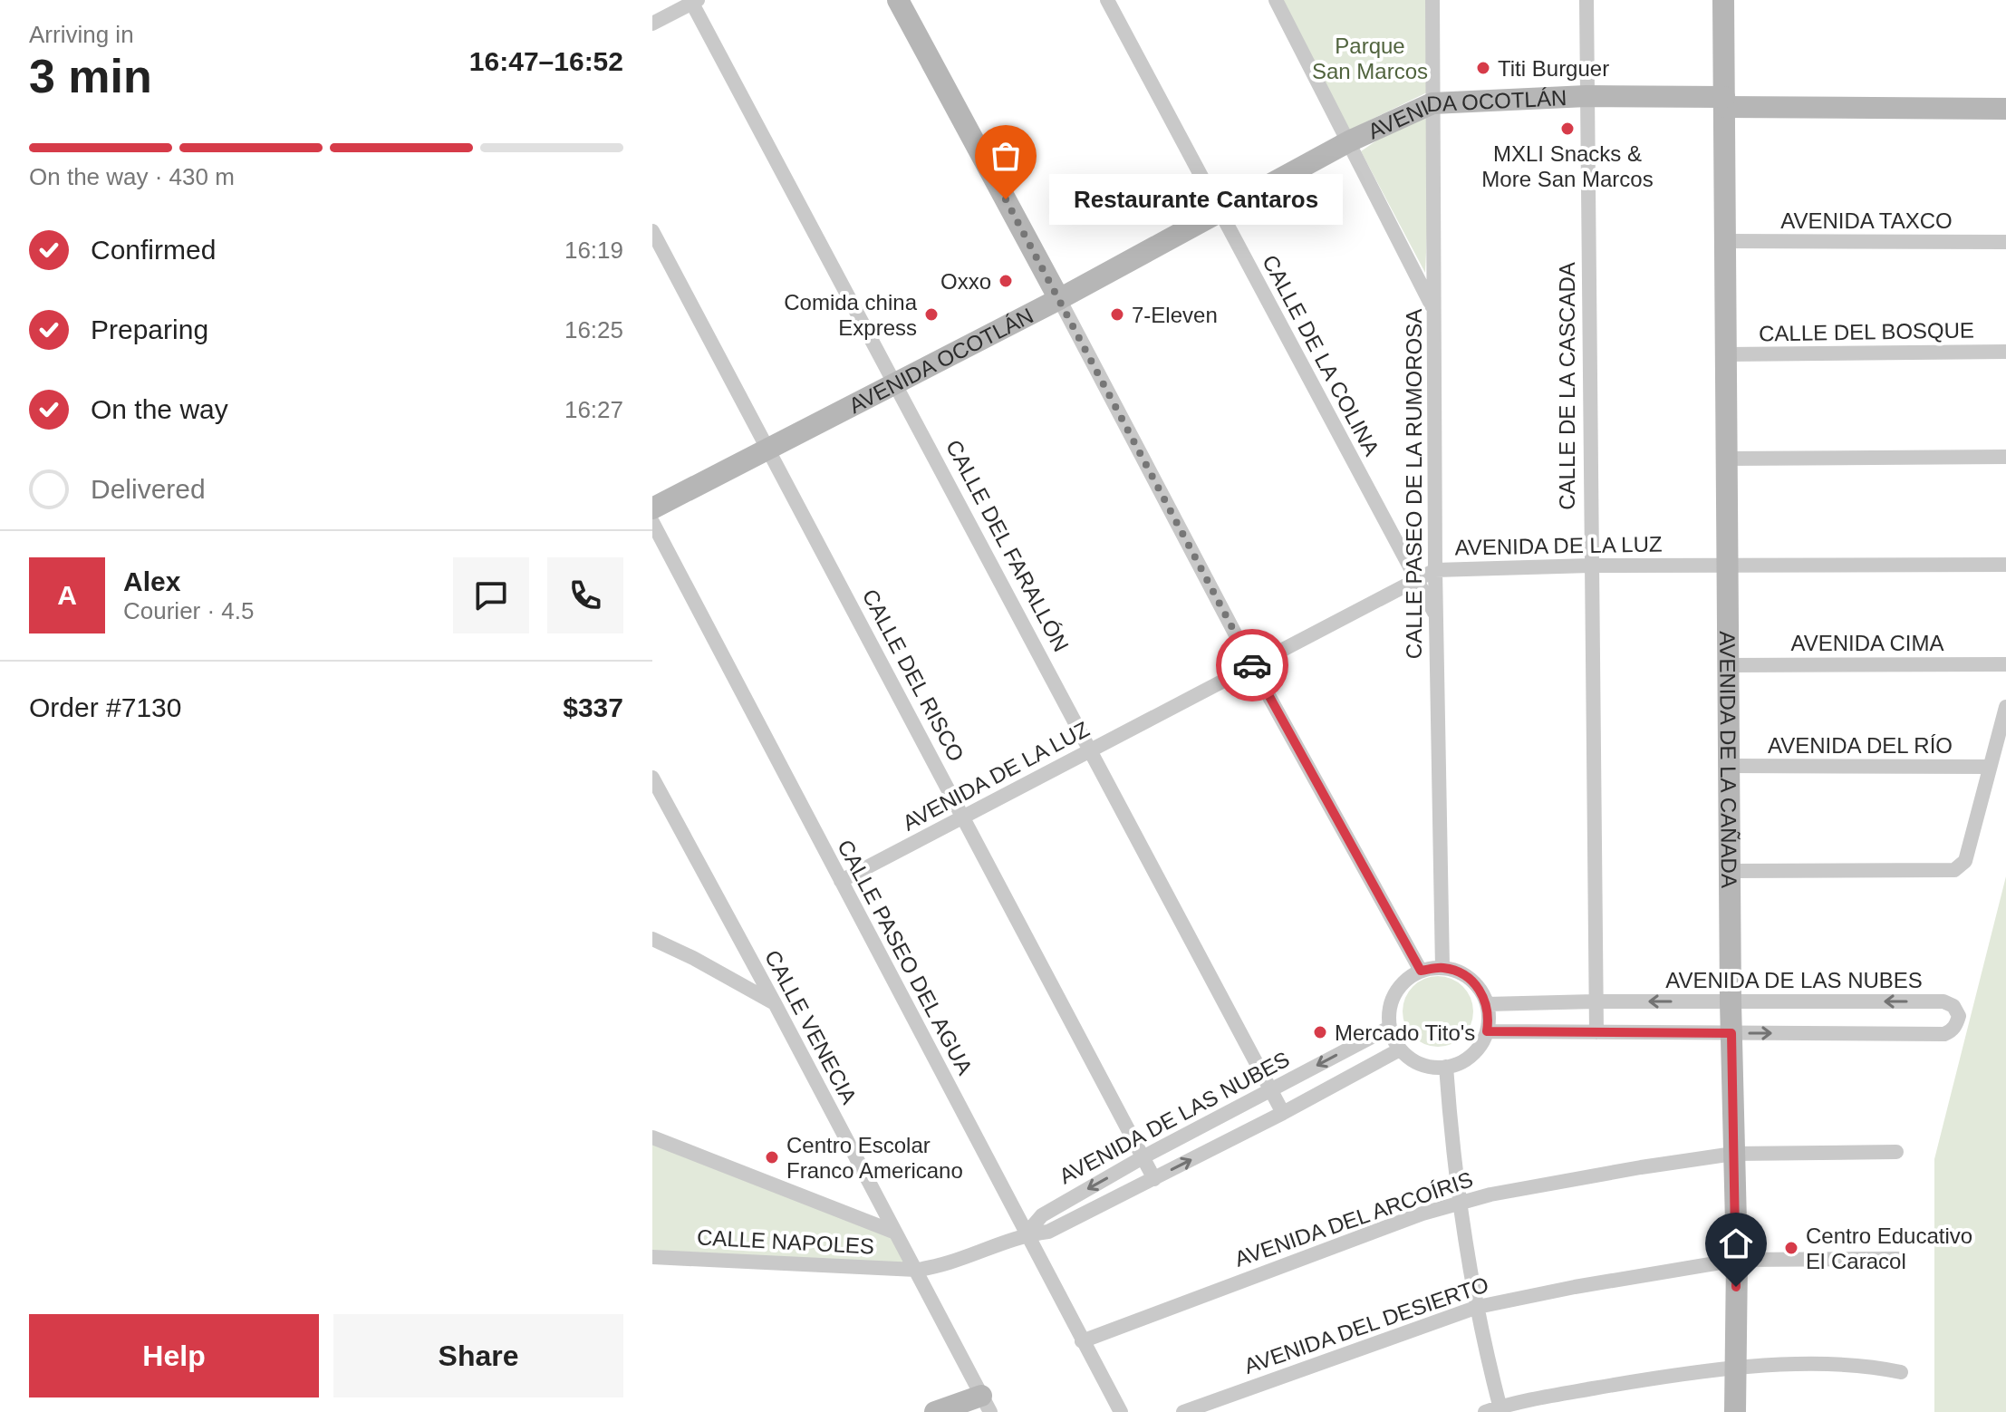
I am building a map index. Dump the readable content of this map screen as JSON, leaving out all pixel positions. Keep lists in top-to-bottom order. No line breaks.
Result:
{"streets":{"main road":["AVENIDA OCOTLÁN","AVENIDA DE LA CAÑADA"],"street":["AVENIDA TAXCO","CALLE DEL BOSQUE","CALLE DE LA COLINA","CALLE DE LA CASCADA","CALLE PASEO DE LA RUMOROSA","CALLE DEL FARALLÓN","AVENIDA DE LA LUZ","AVENIDA CIMA","CALLE DEL RISCO","AVENIDA DEL RÍO","CALLE PASEO DEL AGUA","AVENIDA DE LAS NUBES","CALLE VENECIA","AVENIDA DEL ARCOÍRIS","CALLE NAPOLES","AVENIDA DEL DESIERTO"]},"crossings":[["AVENIDA OCOTLÁN","CALLE DE LA COLINA"],["AVENIDA OCOTLÁN","CALLE DE LA CASCADA"],["AVENIDA OCOTLÁN","CALLE PASEO DE LA RUMOROSA"],["AVENIDA OCOTLÁN","CALLE DEL FARALLÓN"],["AVENIDA OCOTLÁN","CALLE DEL RISCO"],["AVENIDA OCOTLÁN","AVENIDA DE LA CAÑADA"],["AVENIDA TAXCO","AVENIDA DE LA CAÑADA"],["CALLE DEL BOSQUE","AVENIDA DE LA CAÑADA"],["CALLE DE LA COLINA","CALLE PASEO DE LA RUMOROSA"],["CALLE DE LA COLINA","AVENIDA DE LA LUZ"],["CALLE DE LA CASCADA","AVENIDA DE LA LUZ"],["CALLE DE LA CASCADA","AVENIDA DE LAS NUBES"],["CALLE PASEO DE LA RUMOROSA","AVENIDA DE LA LUZ"],["CALLE PASEO DE LA RUMOROSA","AVENIDA DE LAS NUBES"],["CALLE DEL FARALLÓN","AVENIDA DE LA LUZ"],["CALLE DEL FARALLÓN","AVENIDA DE LAS NUBES"],["AVENIDA DE LA LUZ","CALLE DEL RISCO"],["AVENIDA DE LA LUZ","AVENIDA DE LA CAÑADA"],["AVENIDA DE LA LUZ","CALLE PASEO DEL AGUA"],["AVENIDA CIMA","AVENIDA DE LA CAÑADA"],["CALLE DEL RISCO","AVENIDA DE LAS NUBES"],["AVENIDA DEL RÍO","AVENIDA DE LA CAÑADA"],["AVENIDA DE LA CAÑADA","AVENIDA DE LAS NUBES"],["AVENIDA DE LA CAÑADA","AVENIDA DEL ARCOÍRIS"],["AVENIDA DE LA CAÑADA","AVENIDA DEL DESIERTO"],["CALLE PASEO DEL AGUA","AVENIDA DE LAS NUBES"],["CALLE PASEO DEL AGUA","AVENIDA DEL ARCOÍRIS"],["AVENIDA DE LAS NUBES","CALLE VENECIA"],["AVENIDA DE LAS NUBES","CALLE NAPOLES"],["CALLE VENECIA","CALLE NAPOLES"]],"parks":["Parque San Marcos"],"places":["Titi Burguer","MXLI Snacks & More San Marcos","Restaurante Cantaros","Oxxo","Comida china Express","7-Eleven","Mercado Tito's","Centro Escolar Franco Americano","Centro Educativo El Caracol"],"page":{"heading":["3 min","Arriving in","16:47–16:52"],"panel":["Alex","Courier · 4.5","Order #7130","$337"],"bar":"On the way · 430 m","bubble":"Restaurante Cantaros","list":[["Confirmed","16:19"],["Preparing","16:25"],["On the way","16:27"],"Delivered"],"round":"A","buttons":["Help","Share"]}}
